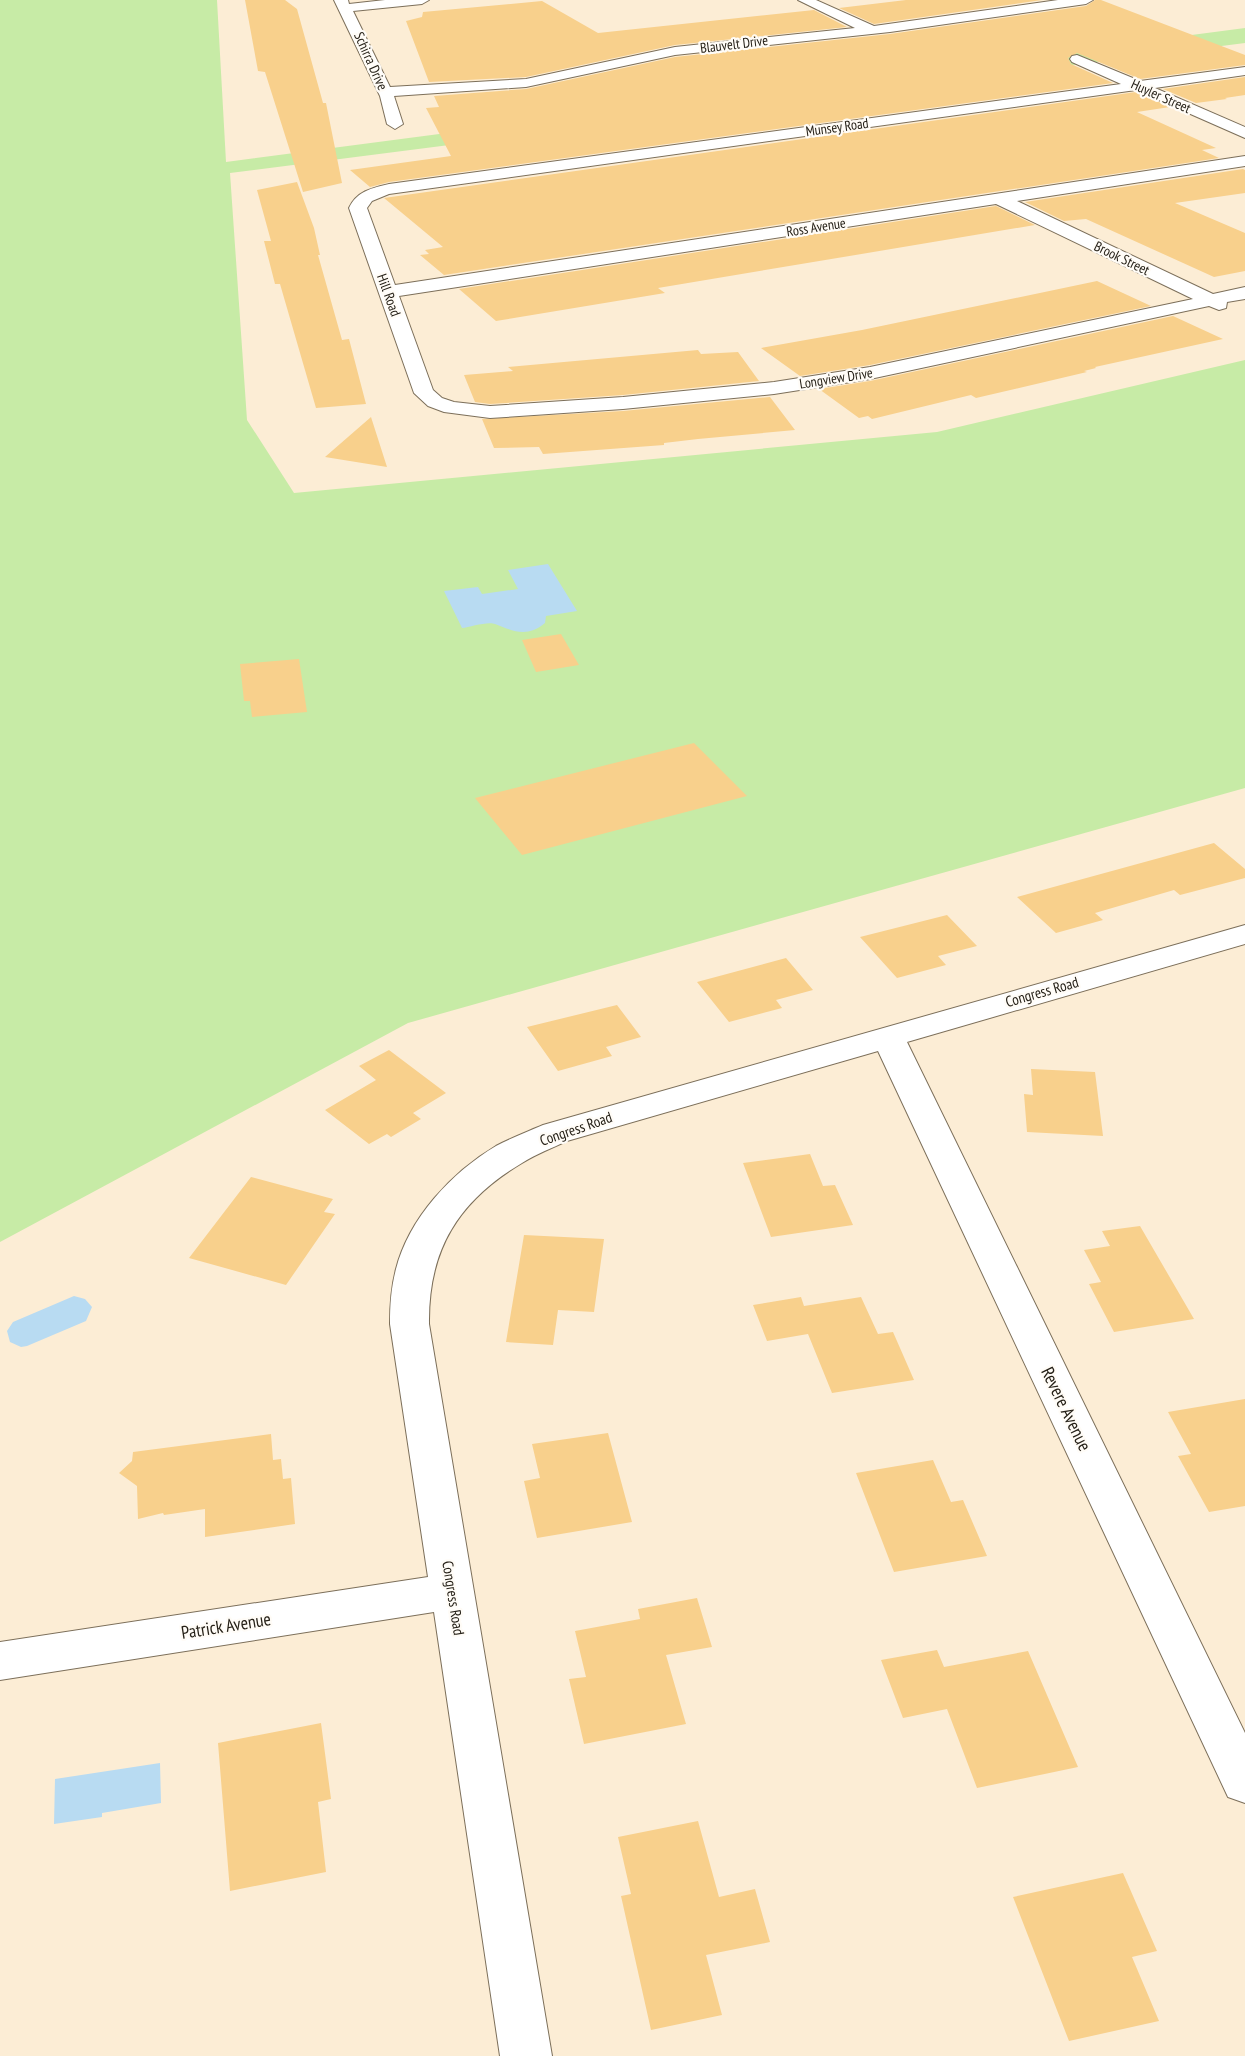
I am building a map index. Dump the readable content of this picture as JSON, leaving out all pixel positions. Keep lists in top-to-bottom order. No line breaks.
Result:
{"streets":{"street":["Blauvelt Drive","Schirra Drive","Huyler Street","Munsey Road","Ross Avenue","Brook Street","Hill Road","Longview Drive","Congress Road","Revere Avenue","Patrick Avenue"]},"crossings":[["Blauvelt Drive","Schirra Drive"],["Huyler Street","Munsey Road"],["Munsey Road","Hill Road"],["Ross Avenue","Brook Street"],["Ross Avenue","Hill Road"],["Brook Street","Longview Drive"],["Hill Road","Longview Drive"],["Congress Road","Revere Avenue"],["Congress Road","Patrick Avenue"]]}
